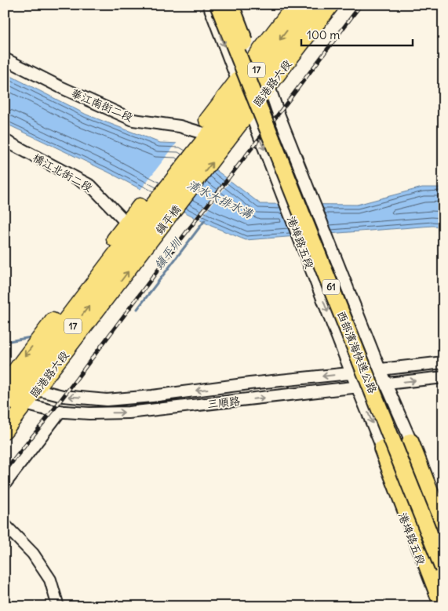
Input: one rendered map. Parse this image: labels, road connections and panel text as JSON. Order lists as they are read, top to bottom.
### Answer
{
  "streets": {
    "highway": ["61", "西部濱海快速公路"],
    "main road": ["17", "臨港路六段", "鎮平橋"],
    "street": [
      "華江南街二段",
      "橋江北街二段",
      "港埠路五段",
      "三順路"
    ]
  },
  "crossings": [
    ["17", "臨港路六段"],
    ["17", "華江南街二段"],
    ["17", "橋江北街二段"],
    ["17", "鎮平橋"],
    ["臨港路六段", "華江南街二段"],
    ["臨港路六段", "橋江北街二段"],
    ["臨港路六段", "鎮平橋"],
    ["臨港路六段", "港埠路五段"],
    ["臨港路六段", "三順路"],
    ["華江南街二段", "鎮平橋"],
    ["橋江北街二段", "鎮平橋"],
    ["港埠路五段", "三順路"]
  ],
  "water": ["清水大排水溝", "鎮平圳"],
  "scale_bar": "100 m"
}
